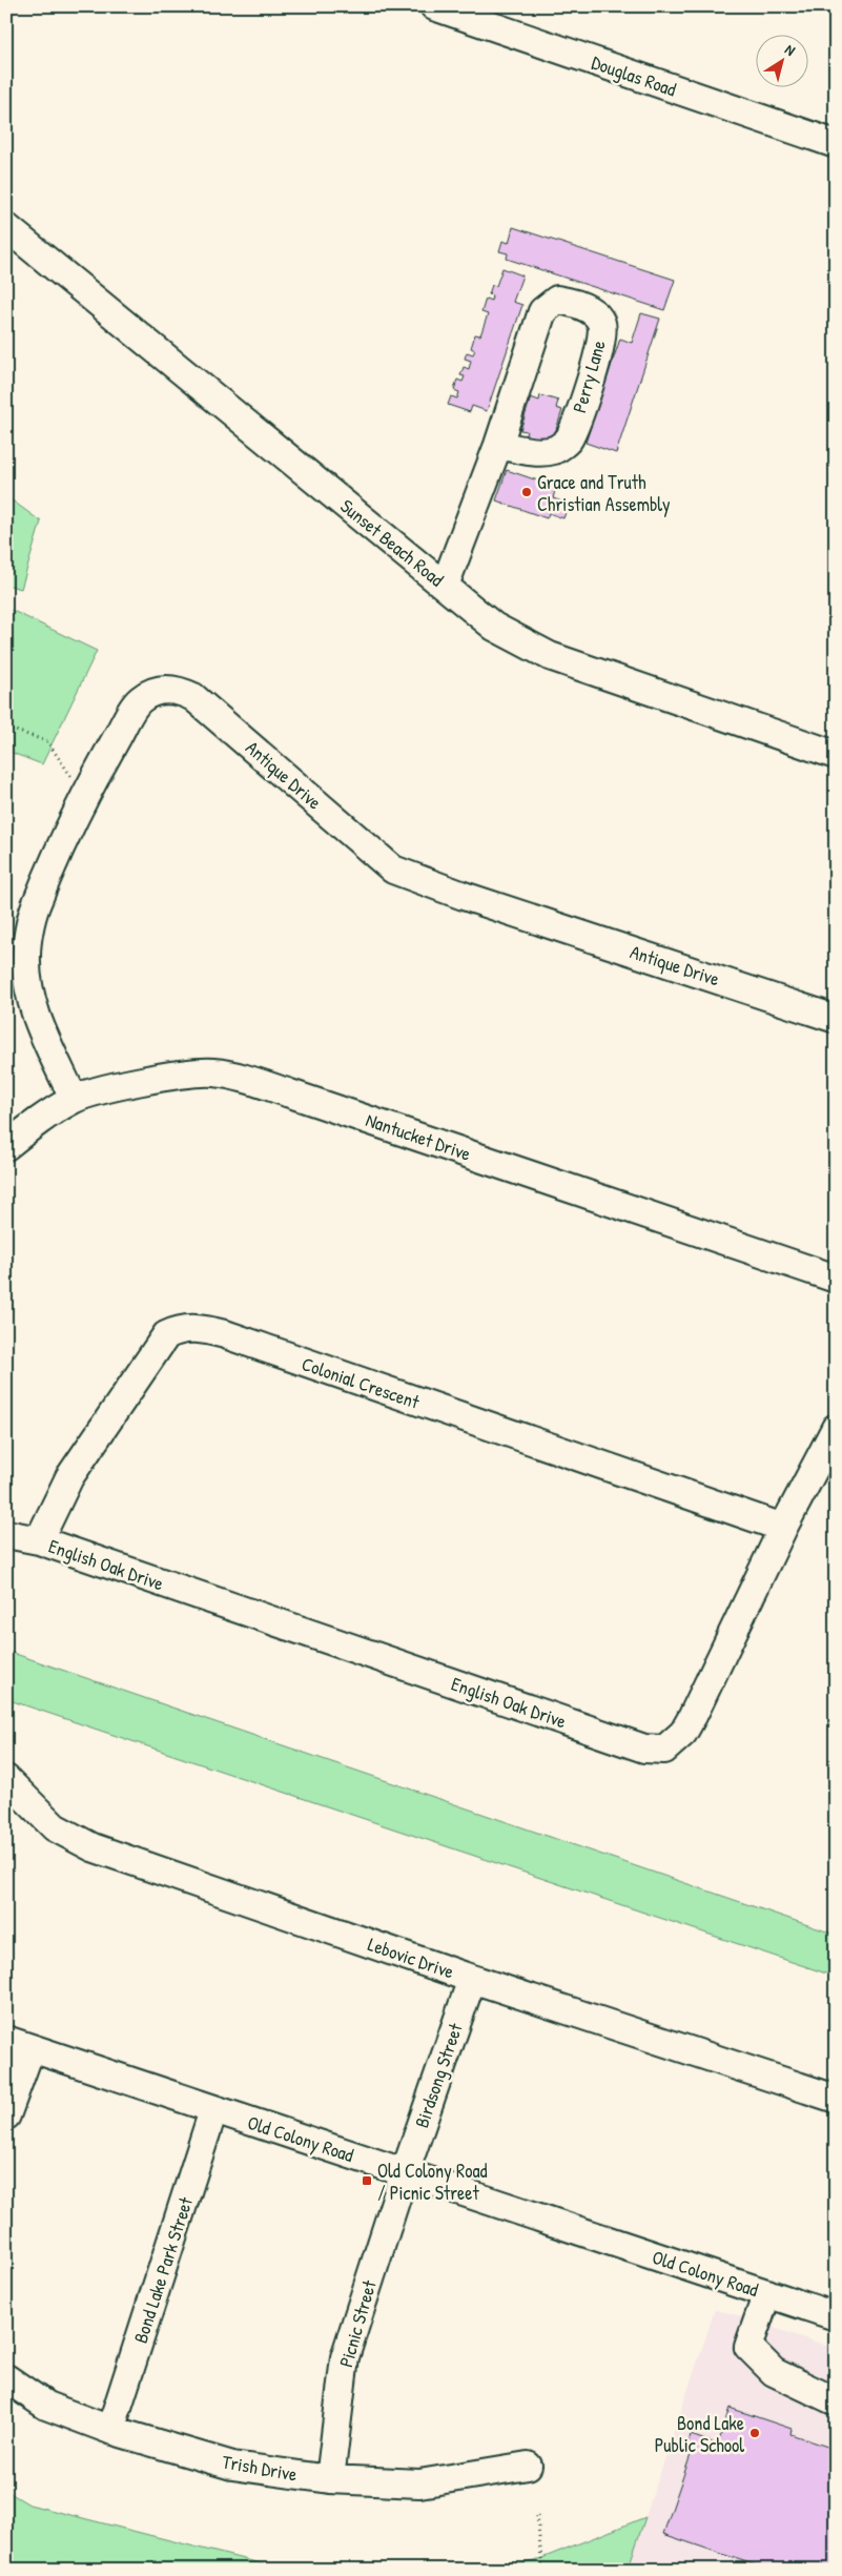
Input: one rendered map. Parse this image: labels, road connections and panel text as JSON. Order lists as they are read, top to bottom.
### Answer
{
  "streets": {
    "street": [
      "Douglas Road",
      "Perry Lane",
      "Sunset Beach Road",
      "Antique Drive",
      "Nantucket Drive",
      "Colonial Crescent",
      "English Oak Drive",
      "Lebovic Drive",
      "Birdsong Street",
      "Old Colony Road",
      "Bond Lake Park Street",
      "Picnic Street",
      "Trish Drive"
    ]
  },
  "crossings": [
    ["Perry Lane", "Sunset Beach Road"],
    ["Antique Drive", "Nantucket Drive"],
    ["Colonial Crescent", "English Oak Drive"],
    ["Lebovic Drive", "Birdsong Street"],
    ["Birdsong Street", "Old Colony Road"],
    ["Birdsong Street", "Picnic Street"],
    ["Old Colony Road", "Bond Lake Park Street"],
    ["Old Colony Road", "Picnic Street"],
    ["Bond Lake Park Street", "Trish Drive"],
    ["Picnic Street", "Trish Drive"]
  ],
  "places": {
    "other": ["Grace and Truth Christian Assembly", "Bond Lake Public School"],
    "transit": ["Old Colony Road / Picnic Street"]
  },
  "north": "top right"
}
